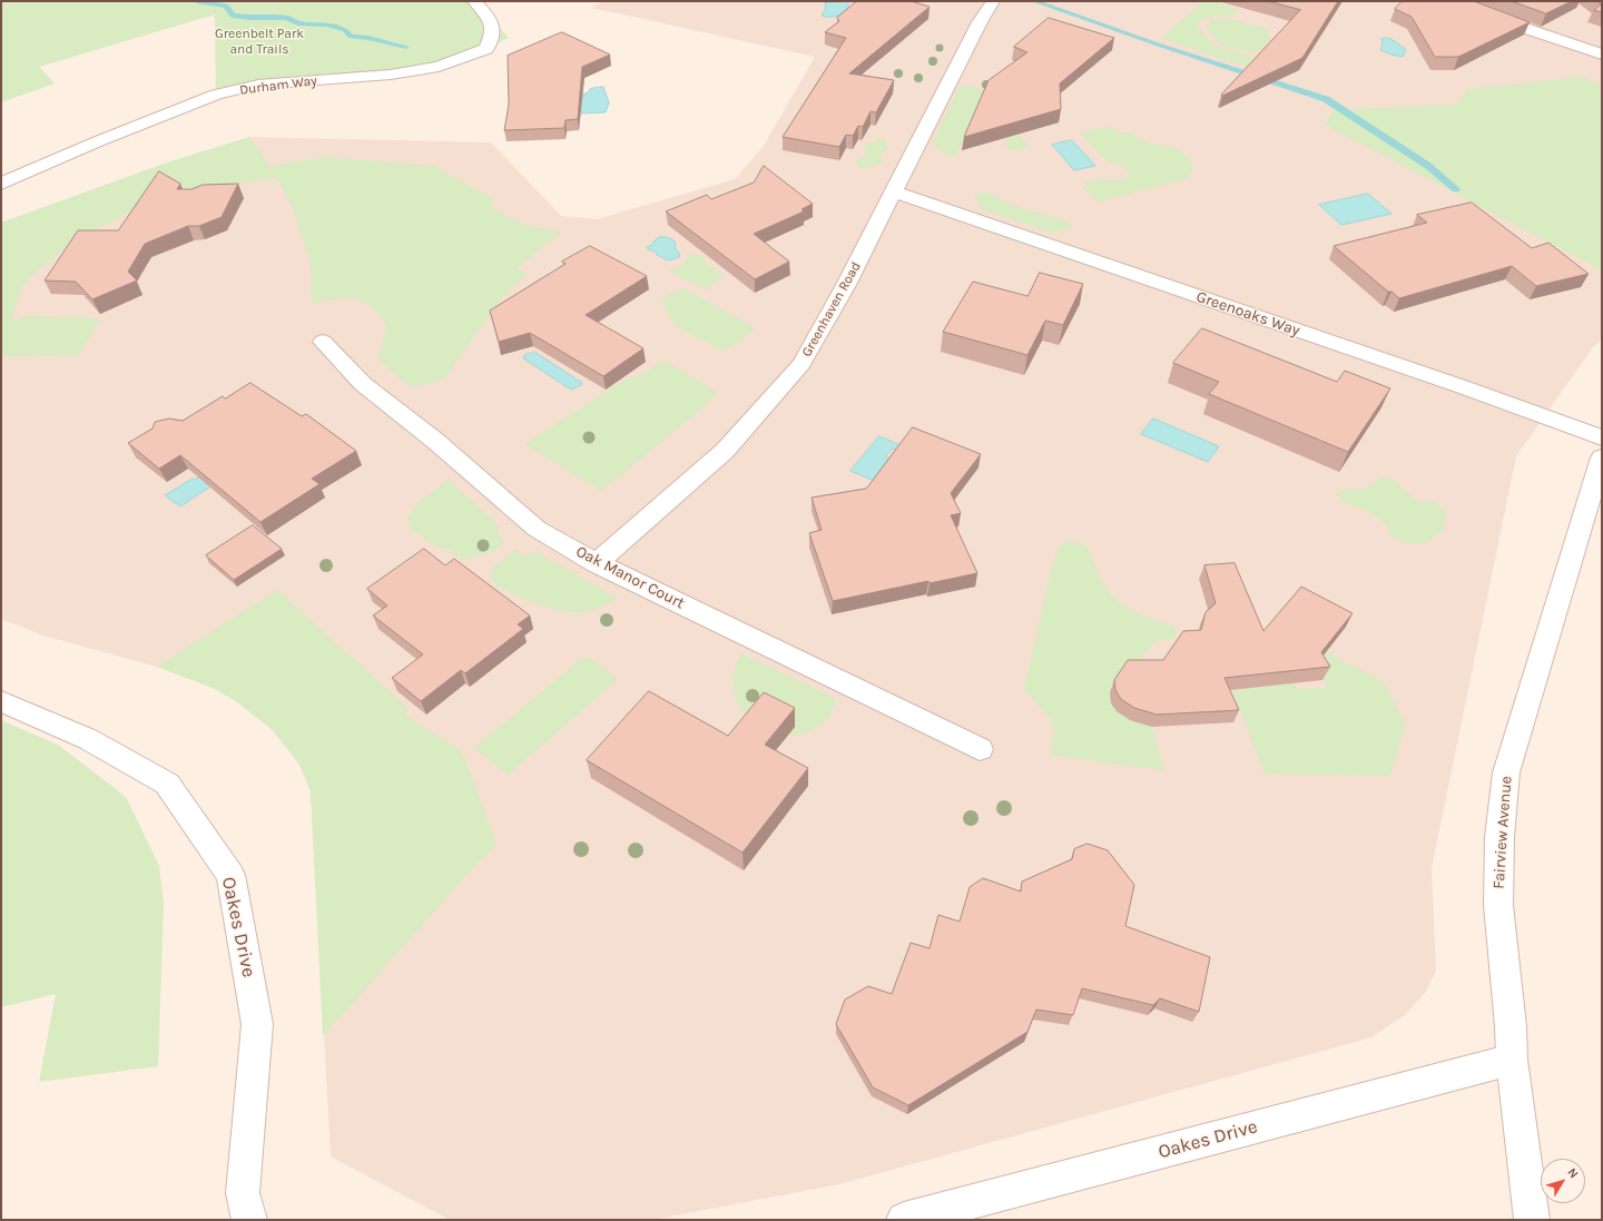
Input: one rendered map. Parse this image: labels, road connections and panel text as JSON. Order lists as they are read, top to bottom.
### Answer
{
  "streets": {
    "street": [
      "Durham Way",
      "Greenhaven Road",
      "Greenoaks Way",
      "Oak Manor Court",
      "Fairview Avenue",
      "Oakes Drive"
    ]
  },
  "crossings": [
    ["Greenhaven Road", "Greenoaks Way"],
    ["Greenhaven Road", "Oak Manor Court"],
    ["Fairview Avenue", "Oakes Drive"]
  ],
  "parks": ["Greenbelt Park and Trails"],
  "north": "top right"
}
